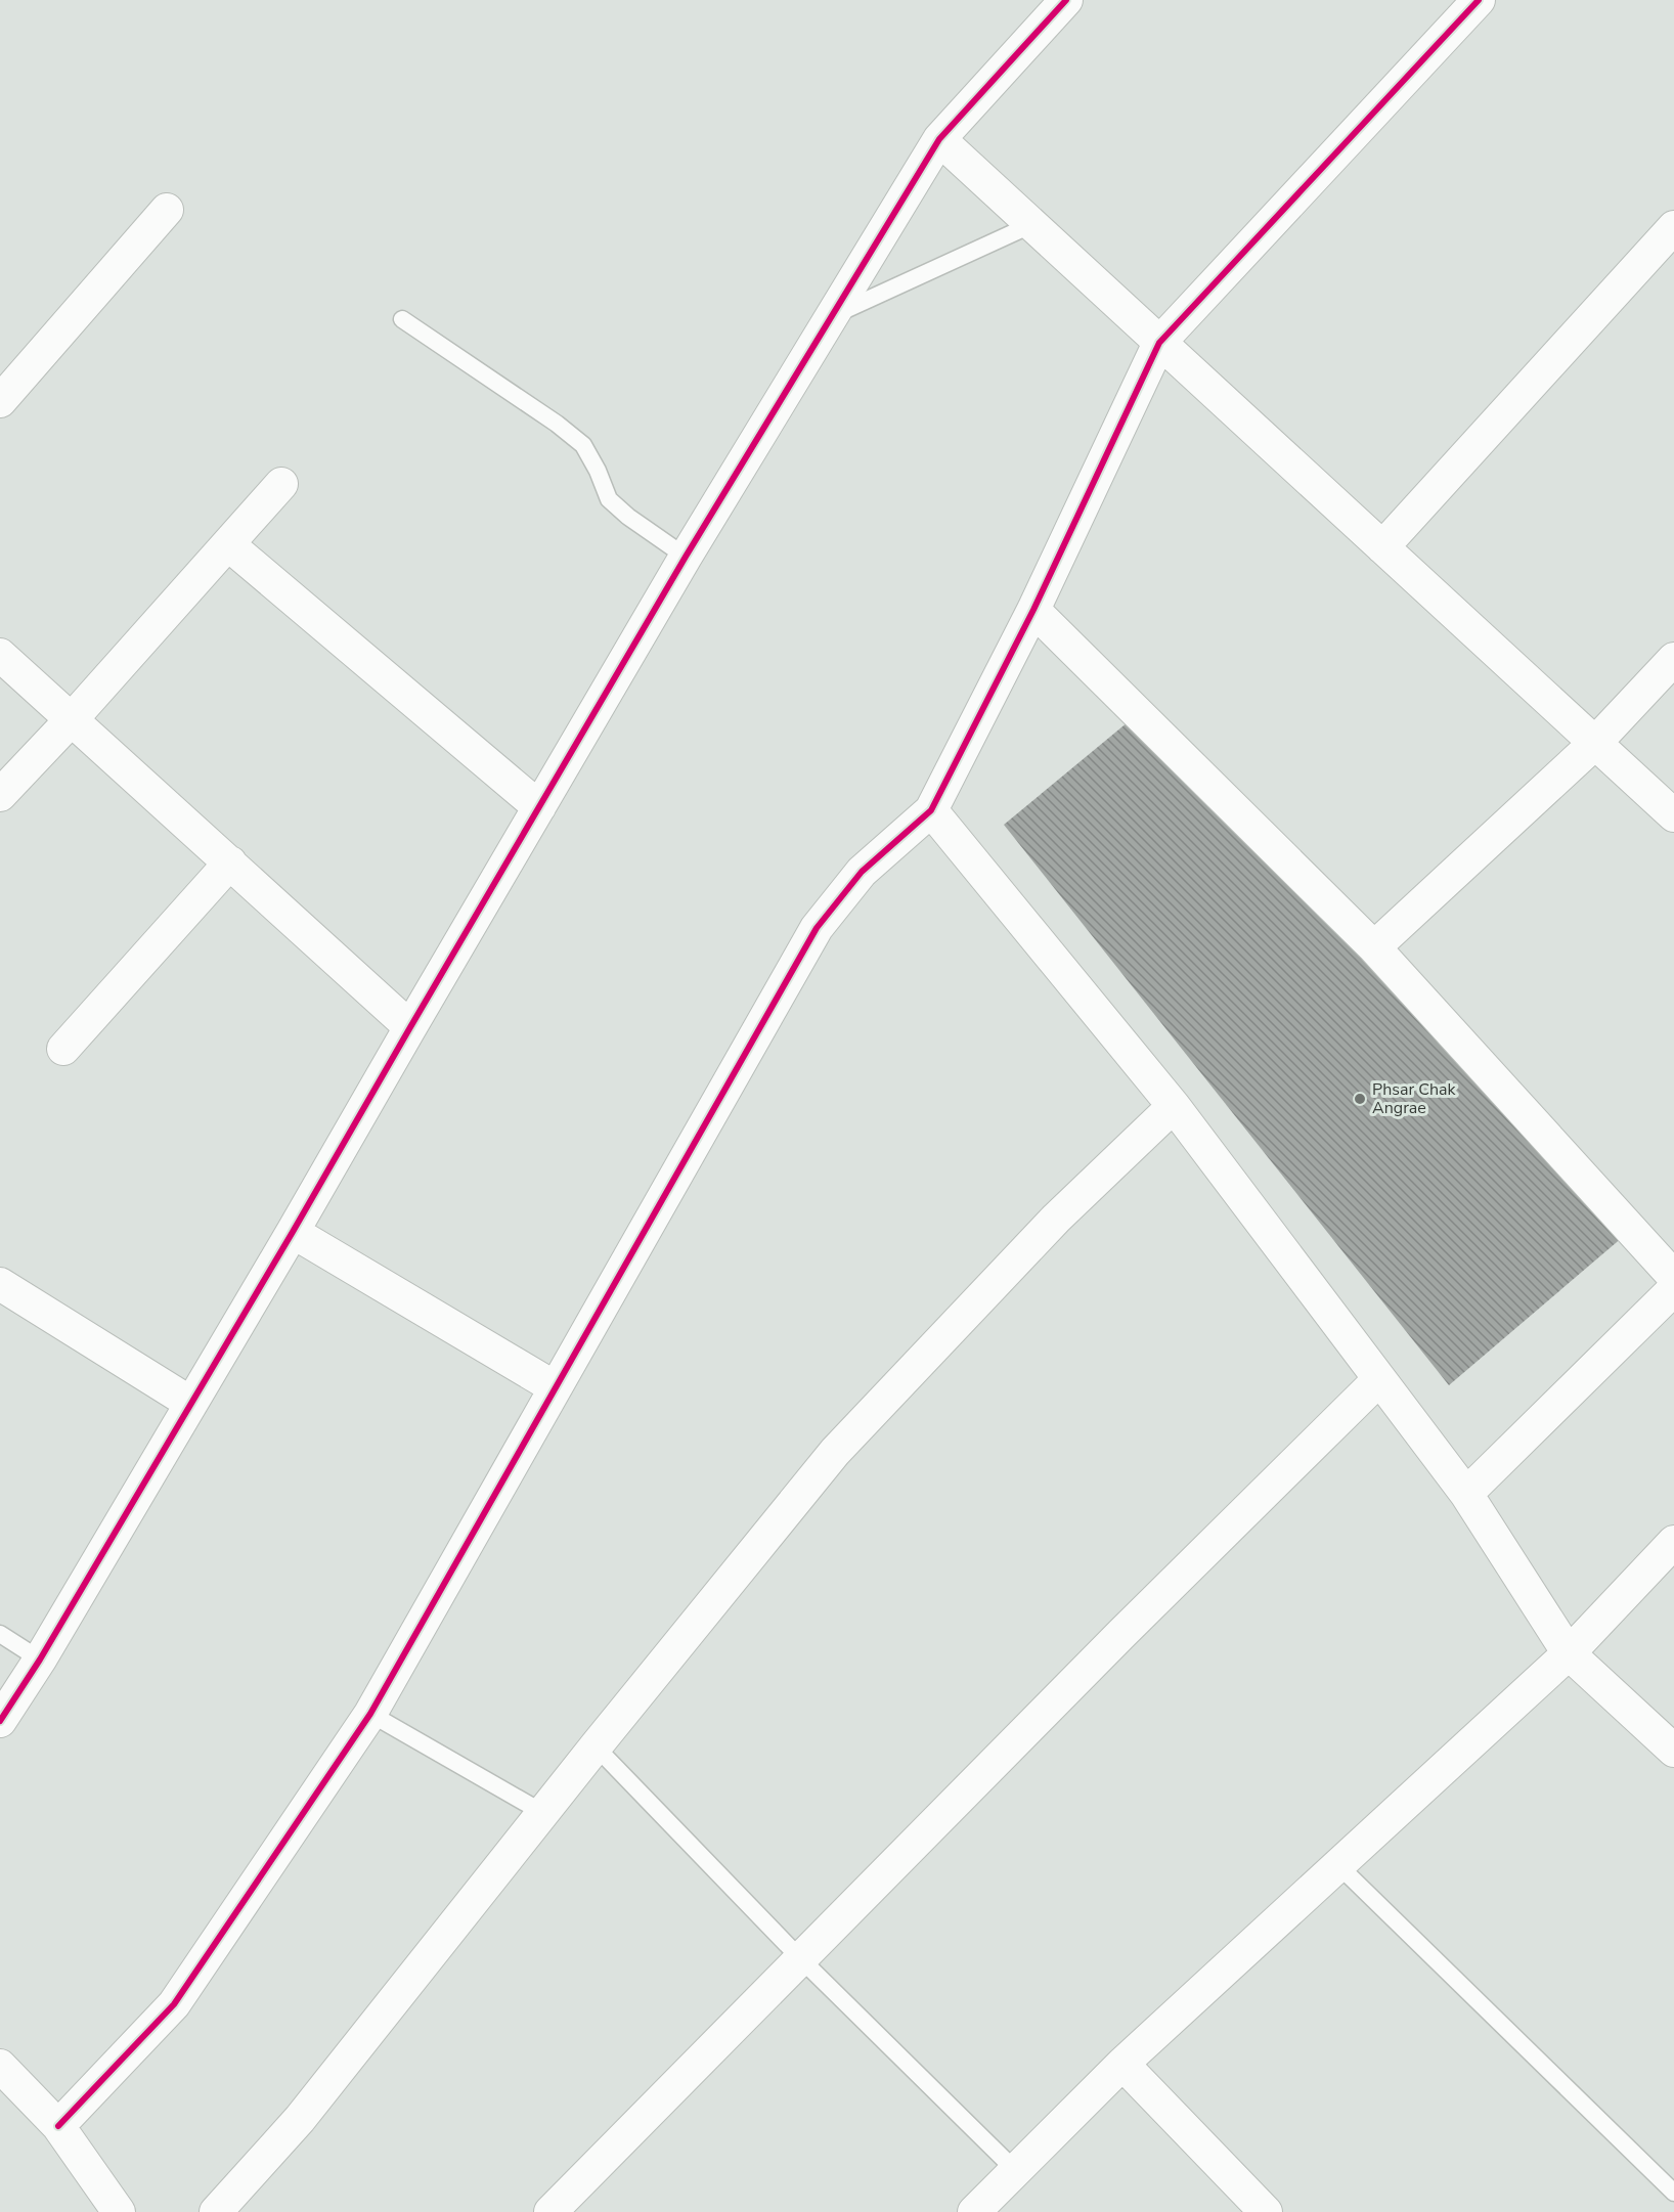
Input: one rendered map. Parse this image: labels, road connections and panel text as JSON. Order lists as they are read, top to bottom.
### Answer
{
  "places": ["Phsar Chak Angrae"]
}
